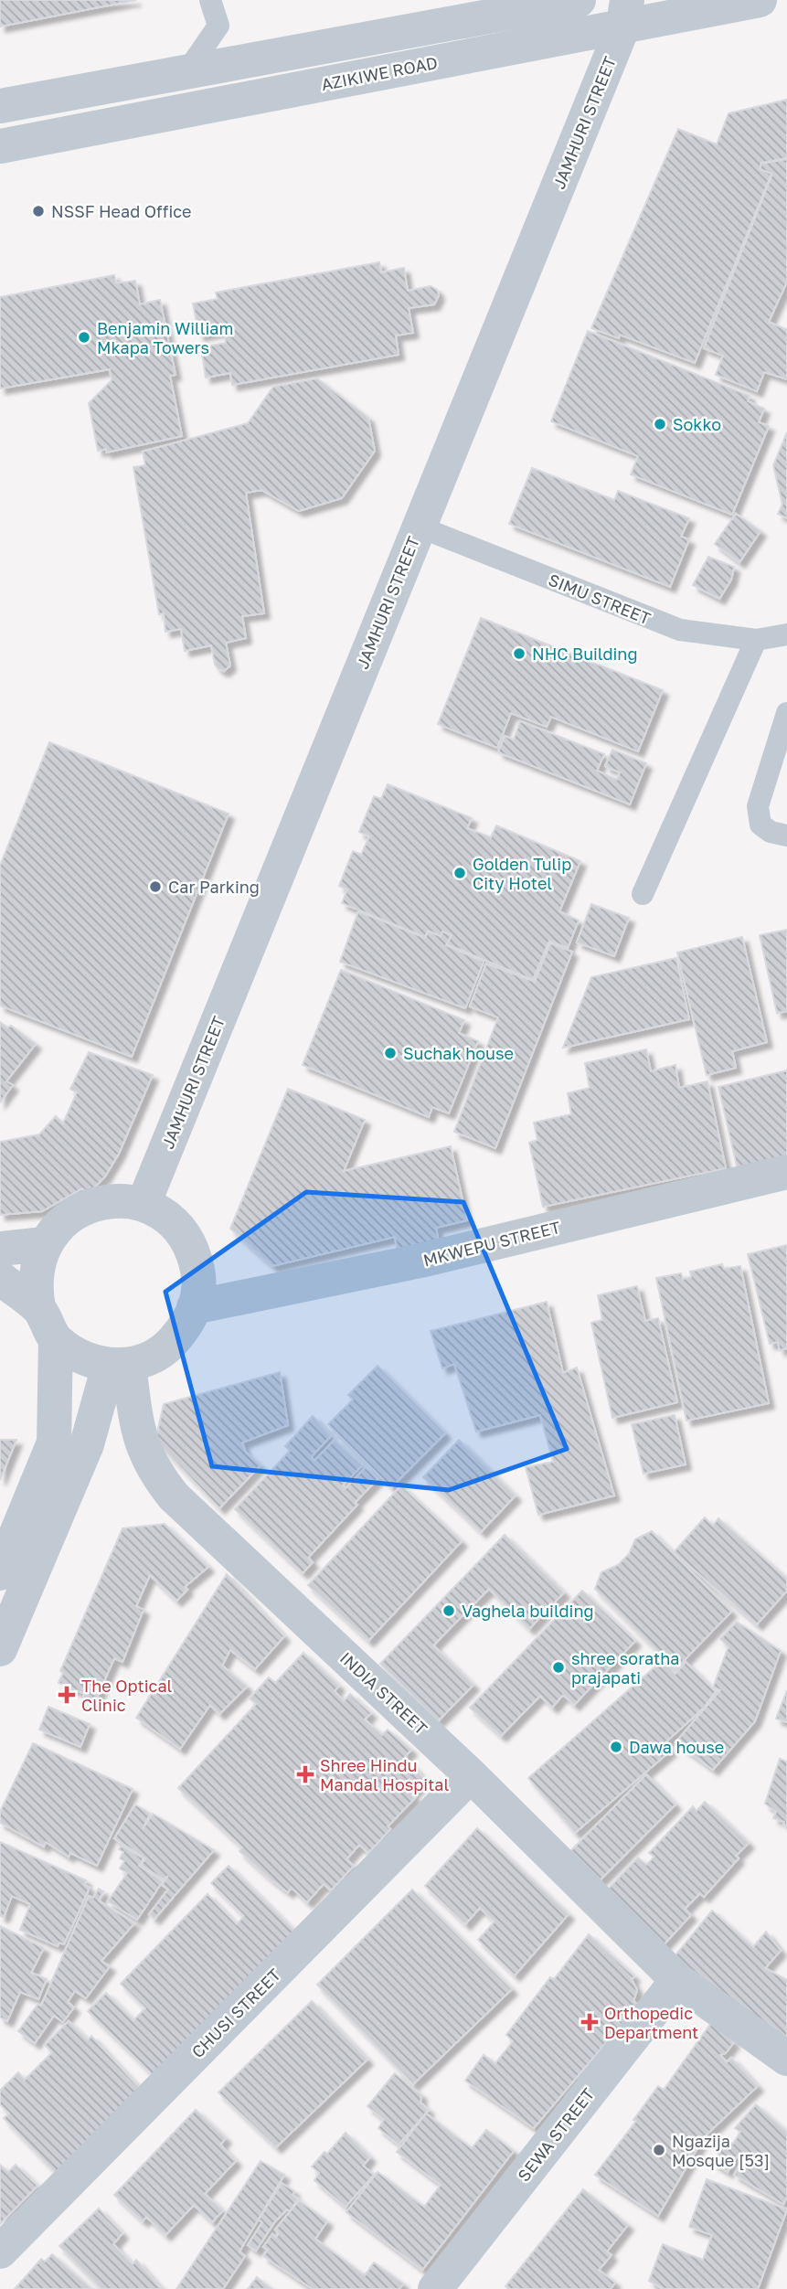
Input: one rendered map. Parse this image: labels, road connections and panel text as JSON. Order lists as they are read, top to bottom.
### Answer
{
  "streets": {
    "street": [
      "AZIKIWE ROAD",
      "JAMHURI STREET",
      "MKWEPU STREET",
      "INDIA STREET",
      "CHUSI STREET",
      "SEWA STREET"
    ],
    "lane": ["SIMU STREET"]
  },
  "crossings": [
    ["AZIKIWE ROAD", "JAMHURI STREET"],
    ["JAMHURI STREET", "SIMU STREET"],
    ["JAMHURI STREET", "MKWEPU STREET"],
    ["JAMHURI STREET", "INDIA STREET"],
    ["MKWEPU STREET", "INDIA STREET"],
    ["INDIA STREET", "CHUSI STREET"],
    ["INDIA STREET", "SEWA STREET"]
  ],
  "places": {
    "other": [
      "NSSF Head Office",
      "Benjamin William Mkapa Towers",
      "Sokko",
      "NHC Building",
      "Golden Tulip City Hotel",
      "Car Parking",
      "Suchak house",
      "Vaghela building",
      "shree soratha prajapati",
      "Dawa house",
      "Ngazija Mosque [53]"
    ],
    "health": ["The Optical Clinic", "Shree Hindu Mandal Hospital", "Orthopedic Department"]
  }
}
